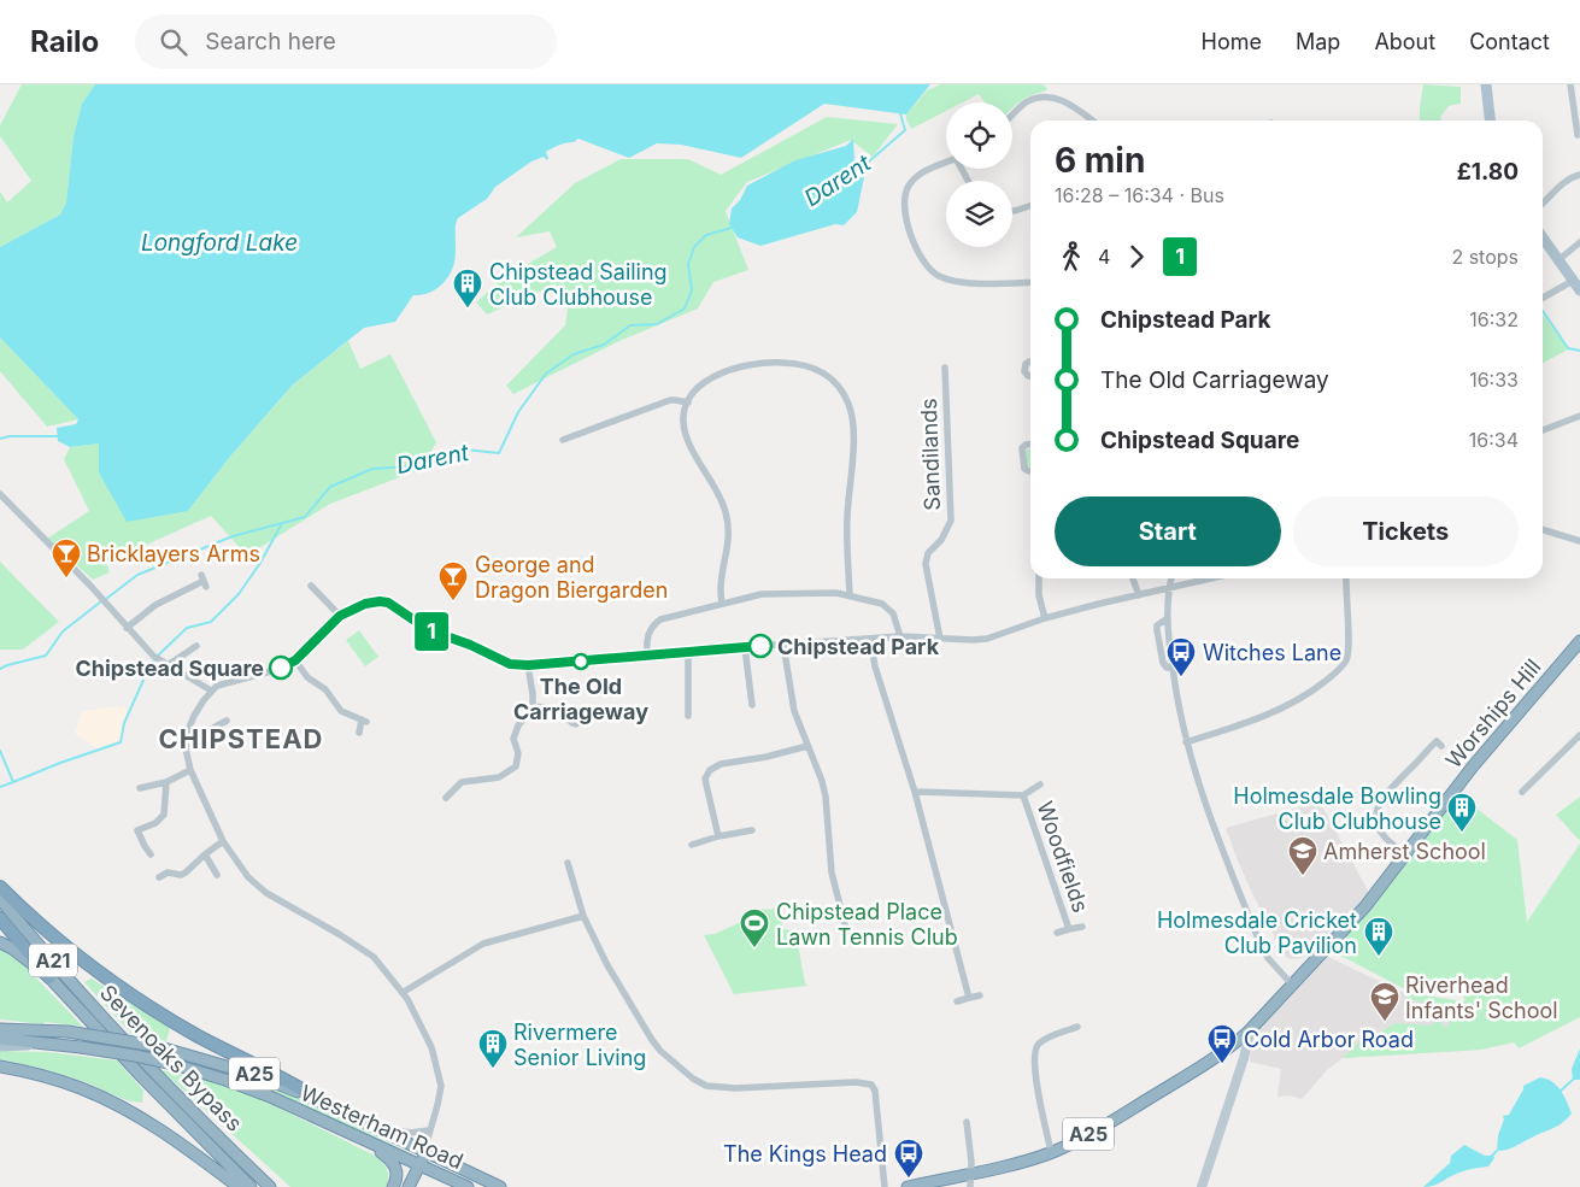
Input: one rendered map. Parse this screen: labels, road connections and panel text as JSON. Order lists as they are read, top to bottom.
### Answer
{
  "streets": {
    "highway": [
      "Worships Hill",
      "A21",
      "Sevenoaks Bypass",
      "A25",
      "Westerham Road"
    ],
    "street": ["Sandilands", "Woodfields"]
  },
  "crossings": [
    ["Worships Hill", "A25"]
  ],
  "districts": ["CHIPSTEAD"],
  "water": ["Darent", "Longford Lake"],
  "places": {
    "building": [
      "Chipstead Sailing Club Clubhouse",
      "Holmesdale Bowling Club Clubhouse",
      "Holmesdale Cricket Club Pavilion",
      "Rivermere Senior Living"
    ],
    "bar": ["Bricklayers Arms", "George and Dragon Biergarden"],
    "other": ["Chipstead Park", "The Old Carriageway", "Chipstead Square"],
    "bus stop": ["Witches Lane", "Cold Arbor Road", "The Kings Head"],
    "school or university": ["Amherst School", "Riverhead Infants' School"],
    "sports": ["Chipstead Place Lawn Tennis Club"]
  },
  "lines": ["bus line 1"],
  "page": {
    "header": "Railo",
    "search": "Search here",
    "nav": [
      "Home",
      "Map",
      "About",
      "Contact"
    ],
    "on_map": "1",
    "heading": ["6 min", "16:28 – 16:34 · Bus", "£1.80"],
    "legs": ["4", "1", "2 stops"],
    "list": [
      {
        "name": "Chipstead Park",
        "value": "16:32"
      },
      {
        "name": "The Old Carriageway",
        "value": "16:33"
      },
      {
        "name": "Chipstead Square",
        "value": "16:34"
      }
    ],
    "buttons": ["Start", "Tickets"]
  }
}
